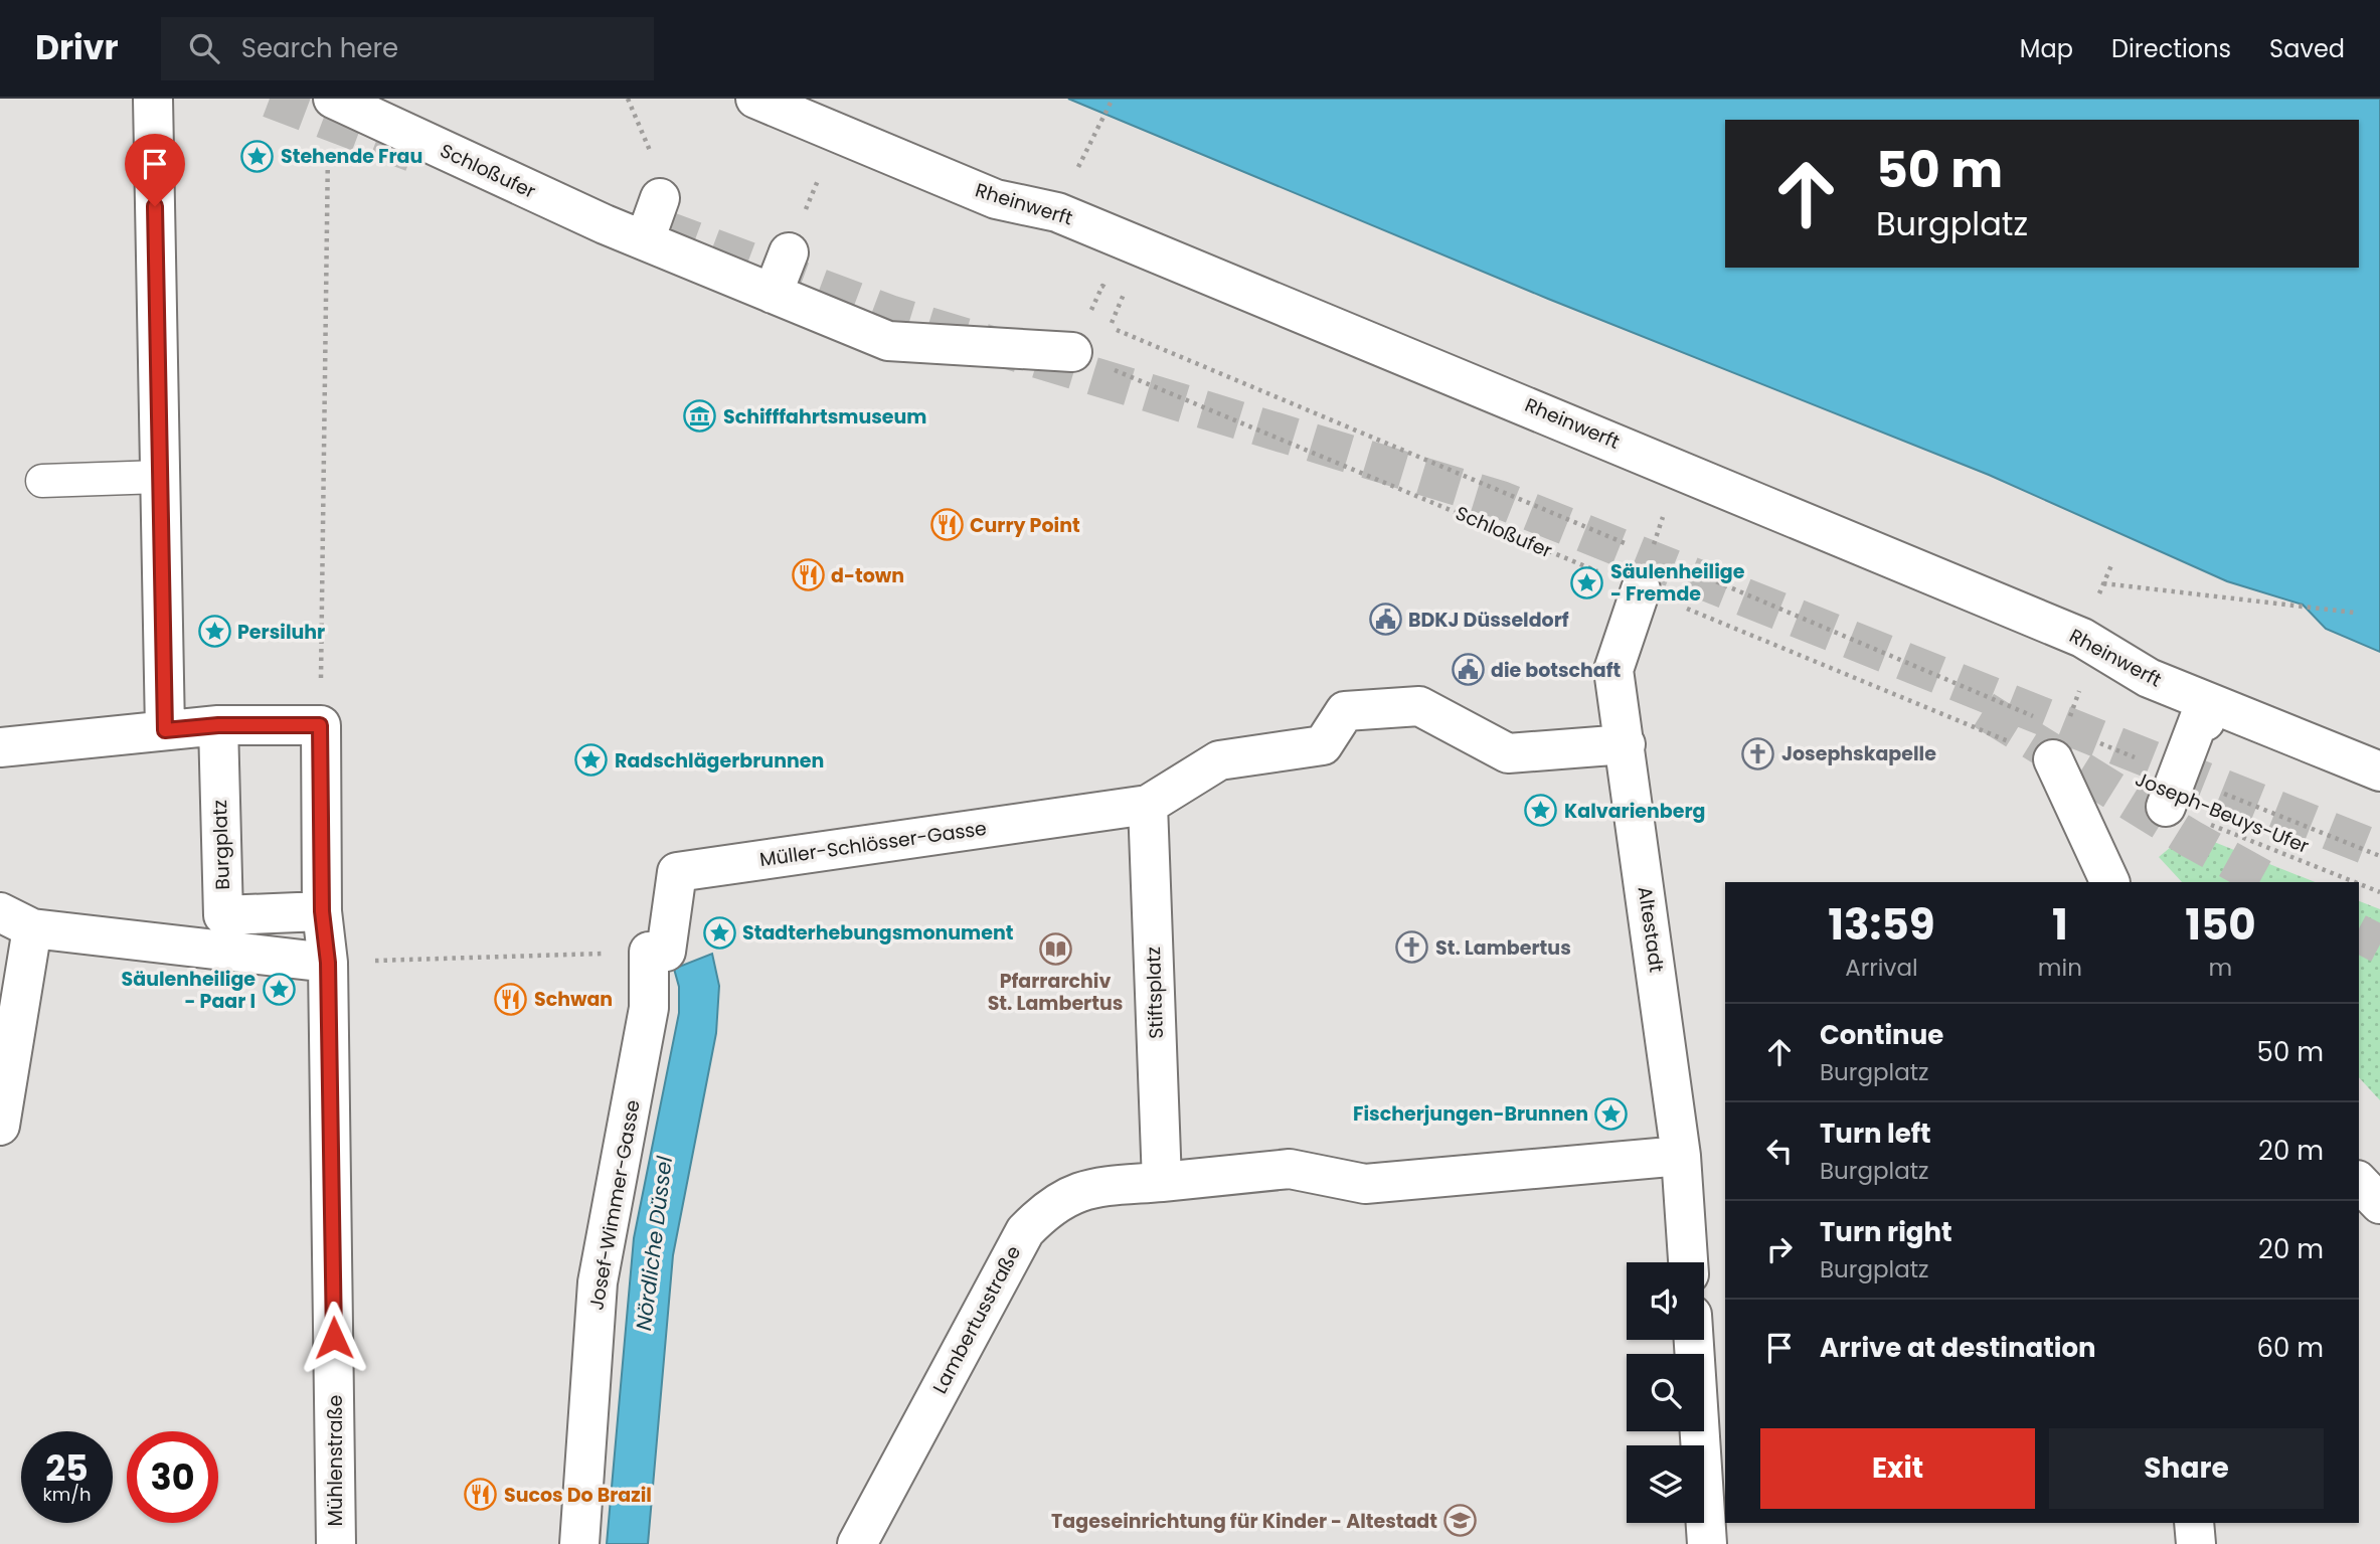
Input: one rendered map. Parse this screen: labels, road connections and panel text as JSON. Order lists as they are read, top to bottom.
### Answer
{
  "streets": {
    "street": [
      "Schloßufer",
      "Rheinwerft",
      "Müller-Schlösser-Gasse",
      "Burgplatz",
      "Altestadt",
      "Stiftsplatz",
      "Josef-Wimmer-Gasse",
      "Lambertusstraße",
      "Mühlenstraße"
    ],
    "path": ["Joseph-Beuys-Ufer"]
  },
  "crossings": [
    ["Schloßufer", "Altestadt"],
    ["Müller-Schlösser-Gasse", "Stiftsplatz"],
    ["Müller-Schlösser-Gasse", "Josef-Wimmer-Gasse"],
    ["Burgplatz", "Mühlenstraße"],
    ["Stiftsplatz", "Lambertusstraße"]
  ],
  "water": ["Nördliche Düssel"],
  "places": {
    "place": [
      "Stehende Frau",
      "Säulenheilige - Fremde",
      "Persiluhr",
      "Radschlägerbrunnen",
      "Kalvarienberg",
      "Stadterhebungsmonument",
      "Säulenheilige - Paar I",
      "Fischerjungen-Brunnen"
    ],
    "museum": ["Schifffahrtsmuseum"],
    "restaurant": [
      "Curry Point",
      "d-town",
      "Schwan",
      "Sucos Do Brazil"
    ],
    "public building": ["BDKJ Düsseldorf", "die botschaft"],
    "church": ["Josephskapelle", "St. Lambertus"],
    "library": ["Pfarrarchiv St. Lambertus"],
    "school or university": ["Tageseinrichtung für Kinder - Altestadt"]
  },
  "page": {
    "header": "Drivr",
    "search": "Search here",
    "nav": ["Map", "Directions", "Saved"],
    "turn": ["50 m", "Burgplatz"],
    "eta": [
      "13:59",
      "Arrival",
      "1",
      "min",
      "150",
      "m"
    ],
    "list": [
      {
        "name": "Continue",
        "note": "Burgplatz",
        "value": "50 m"
      },
      {
        "name": "Turn left",
        "note": "Burgplatz",
        "value": "20 m"
      },
      {
        "name": "Turn right",
        "note": "Burgplatz",
        "value": "20 m"
      },
      {
        "name": "Arrive at destination",
        "value": "60 m"
      }
    ],
    "buttons": ["Exit", "Share"],
    "speed": "25 km/h",
    "limit": "30"
  }
}
